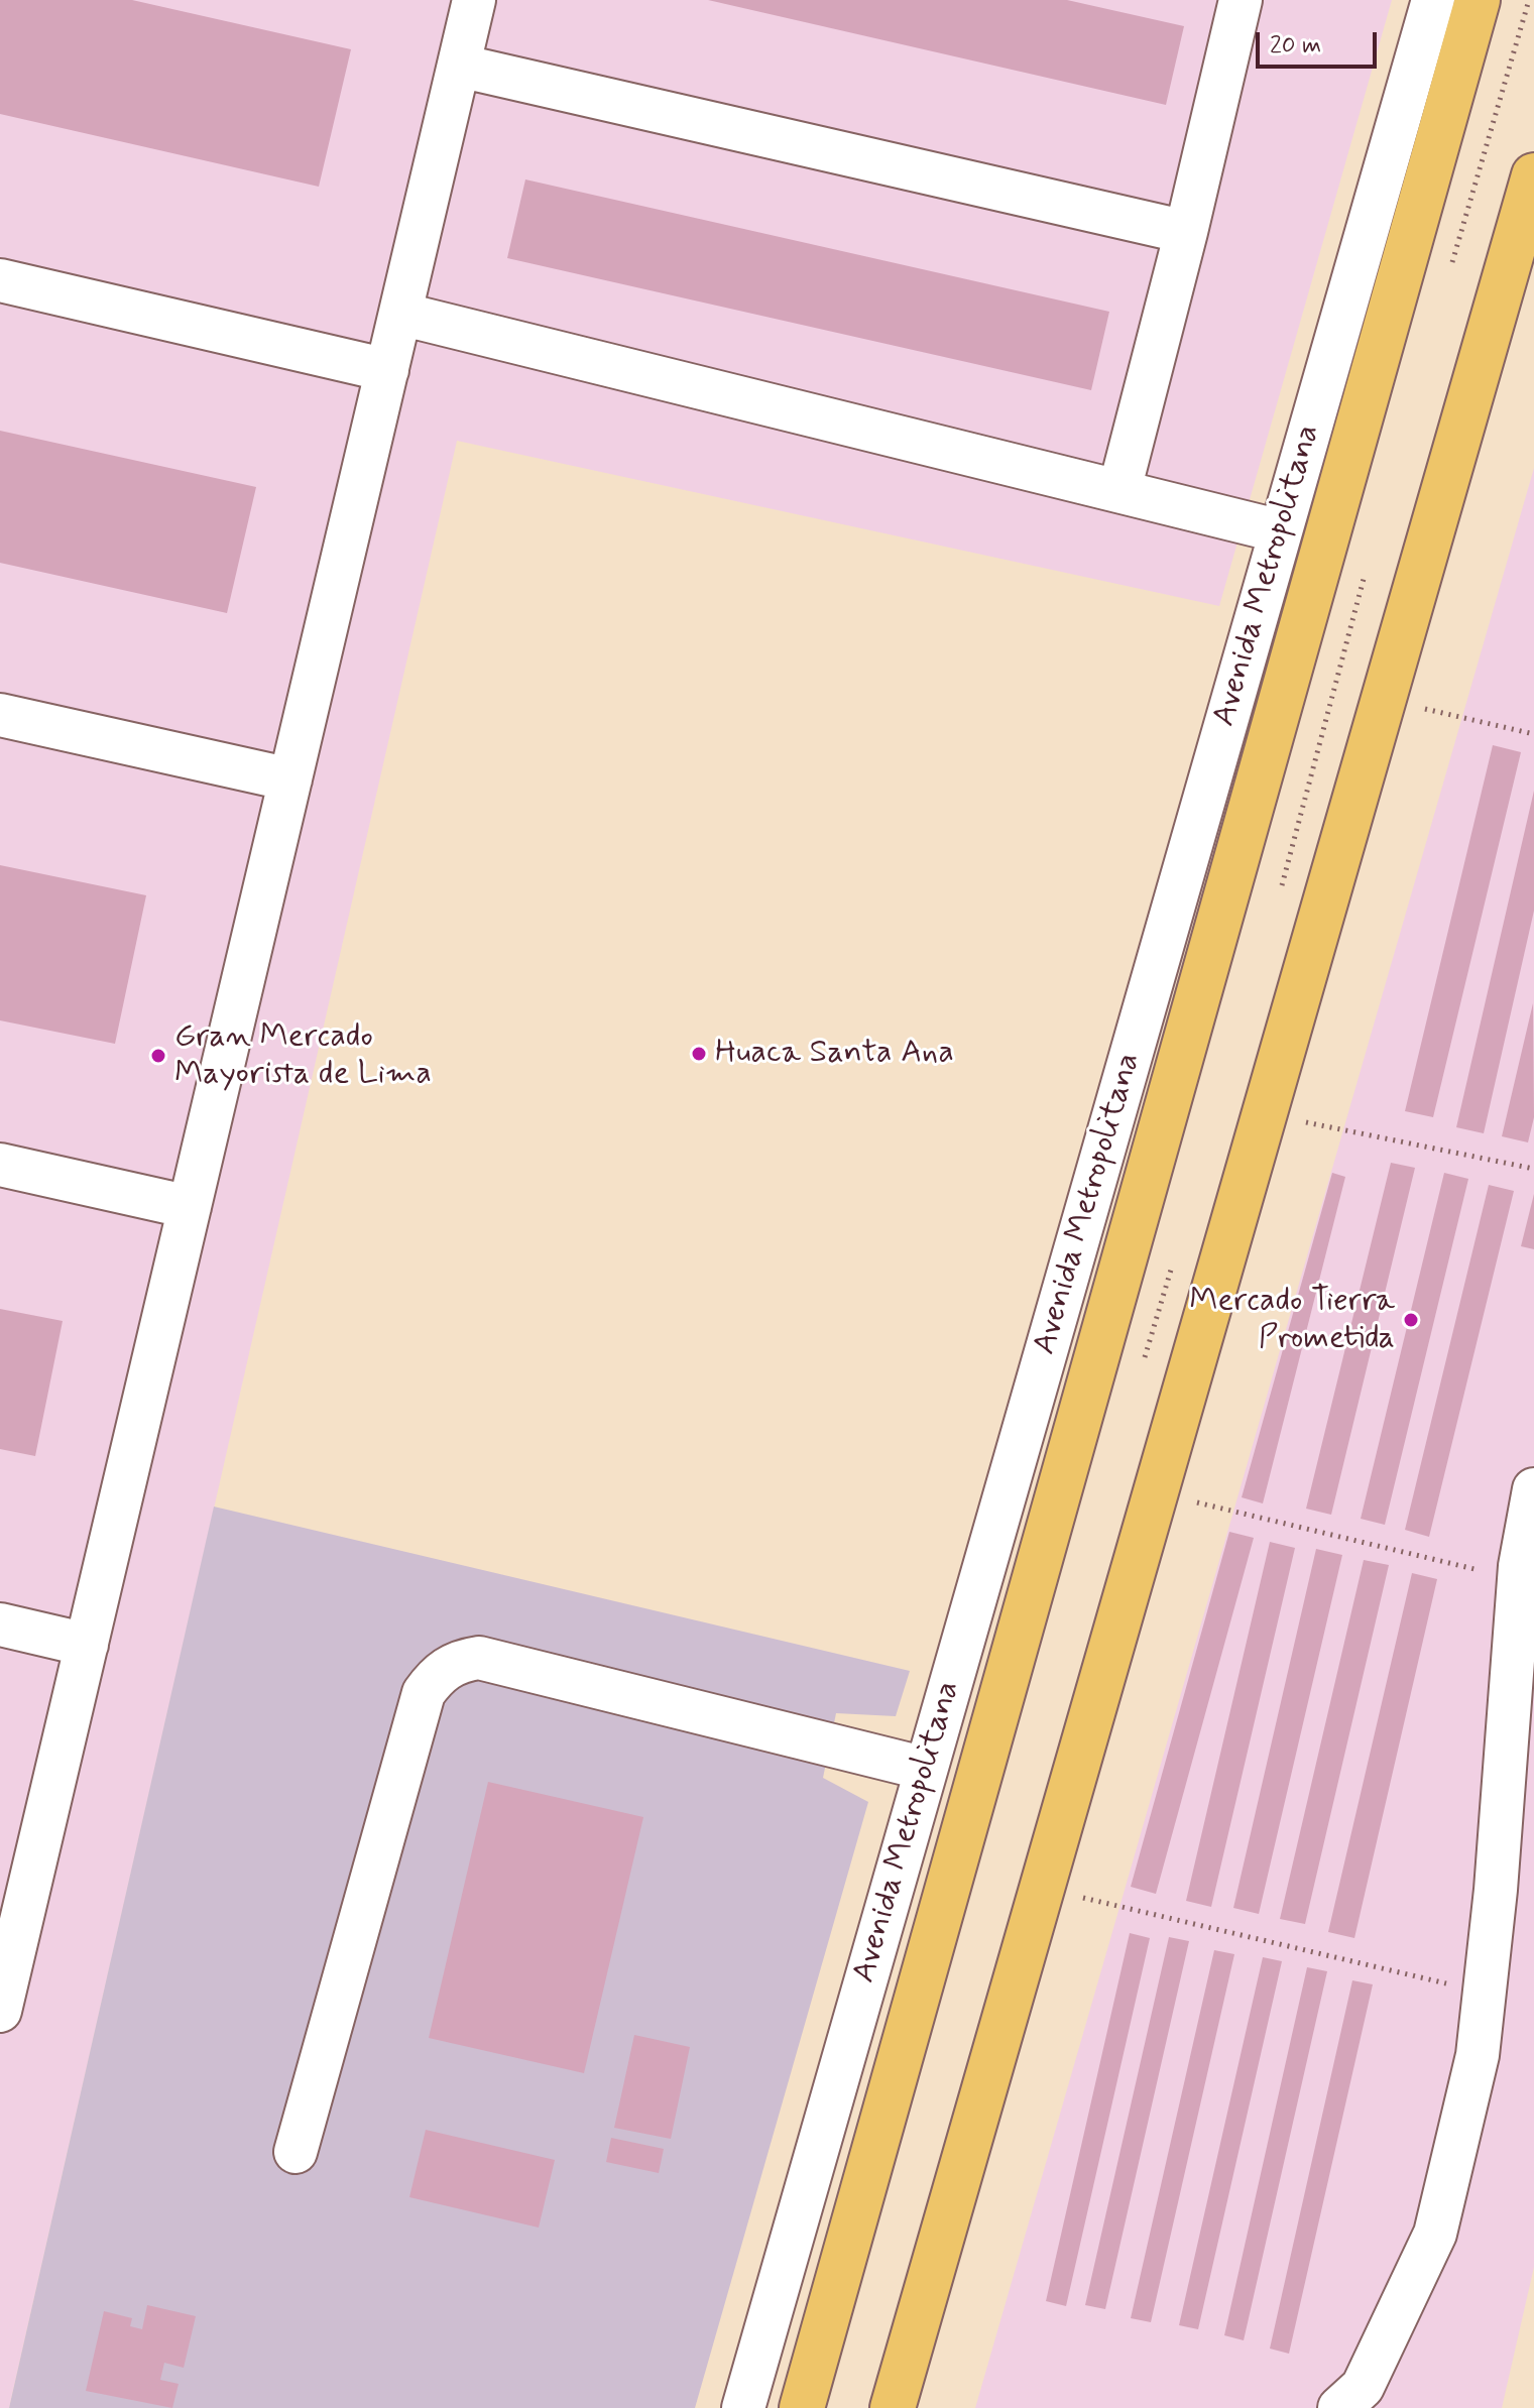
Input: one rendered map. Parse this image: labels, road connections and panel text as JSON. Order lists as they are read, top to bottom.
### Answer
{
  "streets": {
    "main road": ["Avenida Metropolitana"]
  },
  "places": ["Huaca Santa Ana", "Gran Mercado Mayorista de Lima", "Mercado Tierra Prometida"],
  "scale_bar": "20 m"
}
